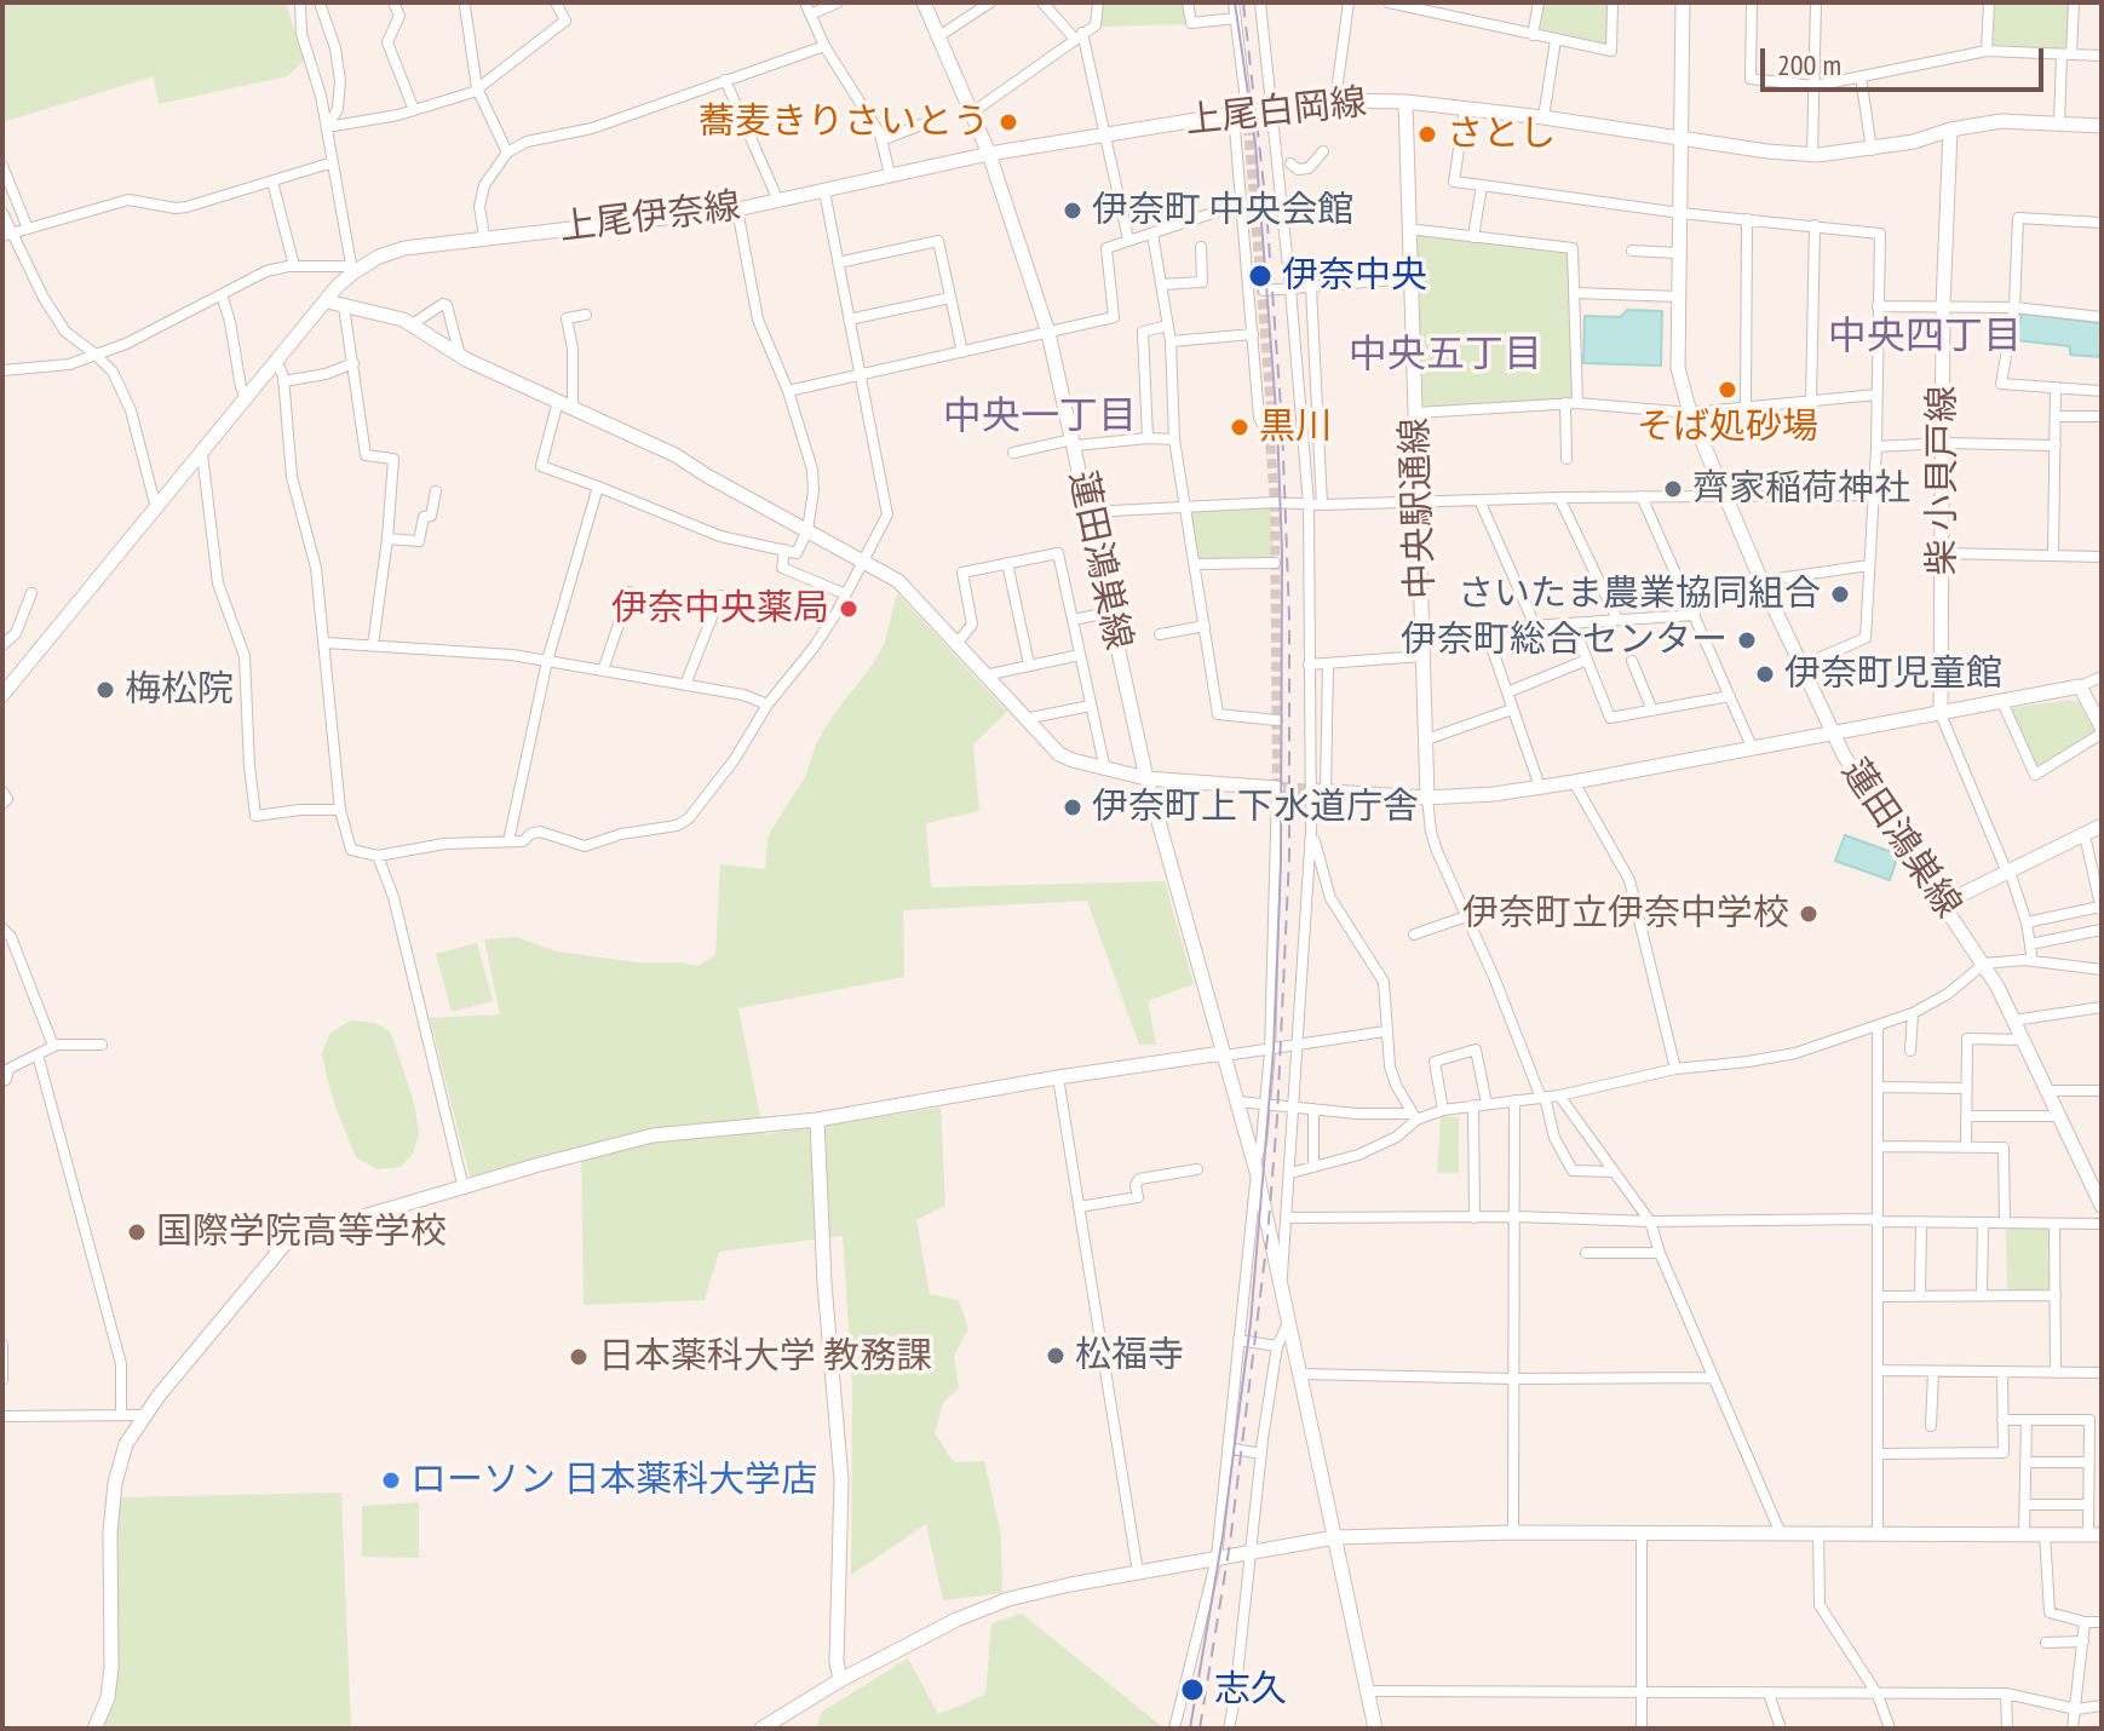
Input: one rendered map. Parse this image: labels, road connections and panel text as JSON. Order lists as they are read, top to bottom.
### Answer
{
  "streets": {
    "street": [
      "上尾白岡線",
      "上尾伊奈線",
      "柴 小貝戸線",
      "中央駅通線",
      "蓮田鴻巣線"
    ]
  },
  "crossings": [
    ["上尾白岡線", "上尾伊奈線"],
    ["上尾白岡線", "柴 小貝戸線"],
    ["上尾白岡線", "中央駅通線"],
    ["上尾白岡線", "蓮田鴻巣線"],
    ["上尾伊奈線", "蓮田鴻巣線"],
    ["中央駅通線", "蓮田鴻巣線"]
  ],
  "districts": ["中央四丁目", "中央五丁目", "中央一丁目"],
  "places": [
    "蕎麦きりさいとう",
    "さとし",
    "伊奈町 中央会館",
    "伊奈中央",
    "そば処砂場",
    "黒川",
    "齊家稲荷神社",
    "さいたま農業協同組合",
    "伊奈中央薬局",
    "伊奈町総合センター",
    "伊奈町児童館",
    "梅松院",
    "伊奈町上下水道庁舎",
    "伊奈町立伊奈中学校",
    "国際学院高等学校",
    "松福寺",
    "日本薬科大学 教務課",
    "ローソン 日本薬科大学店",
    "志久"
  ],
  "scale_bar": "200 m"
}
